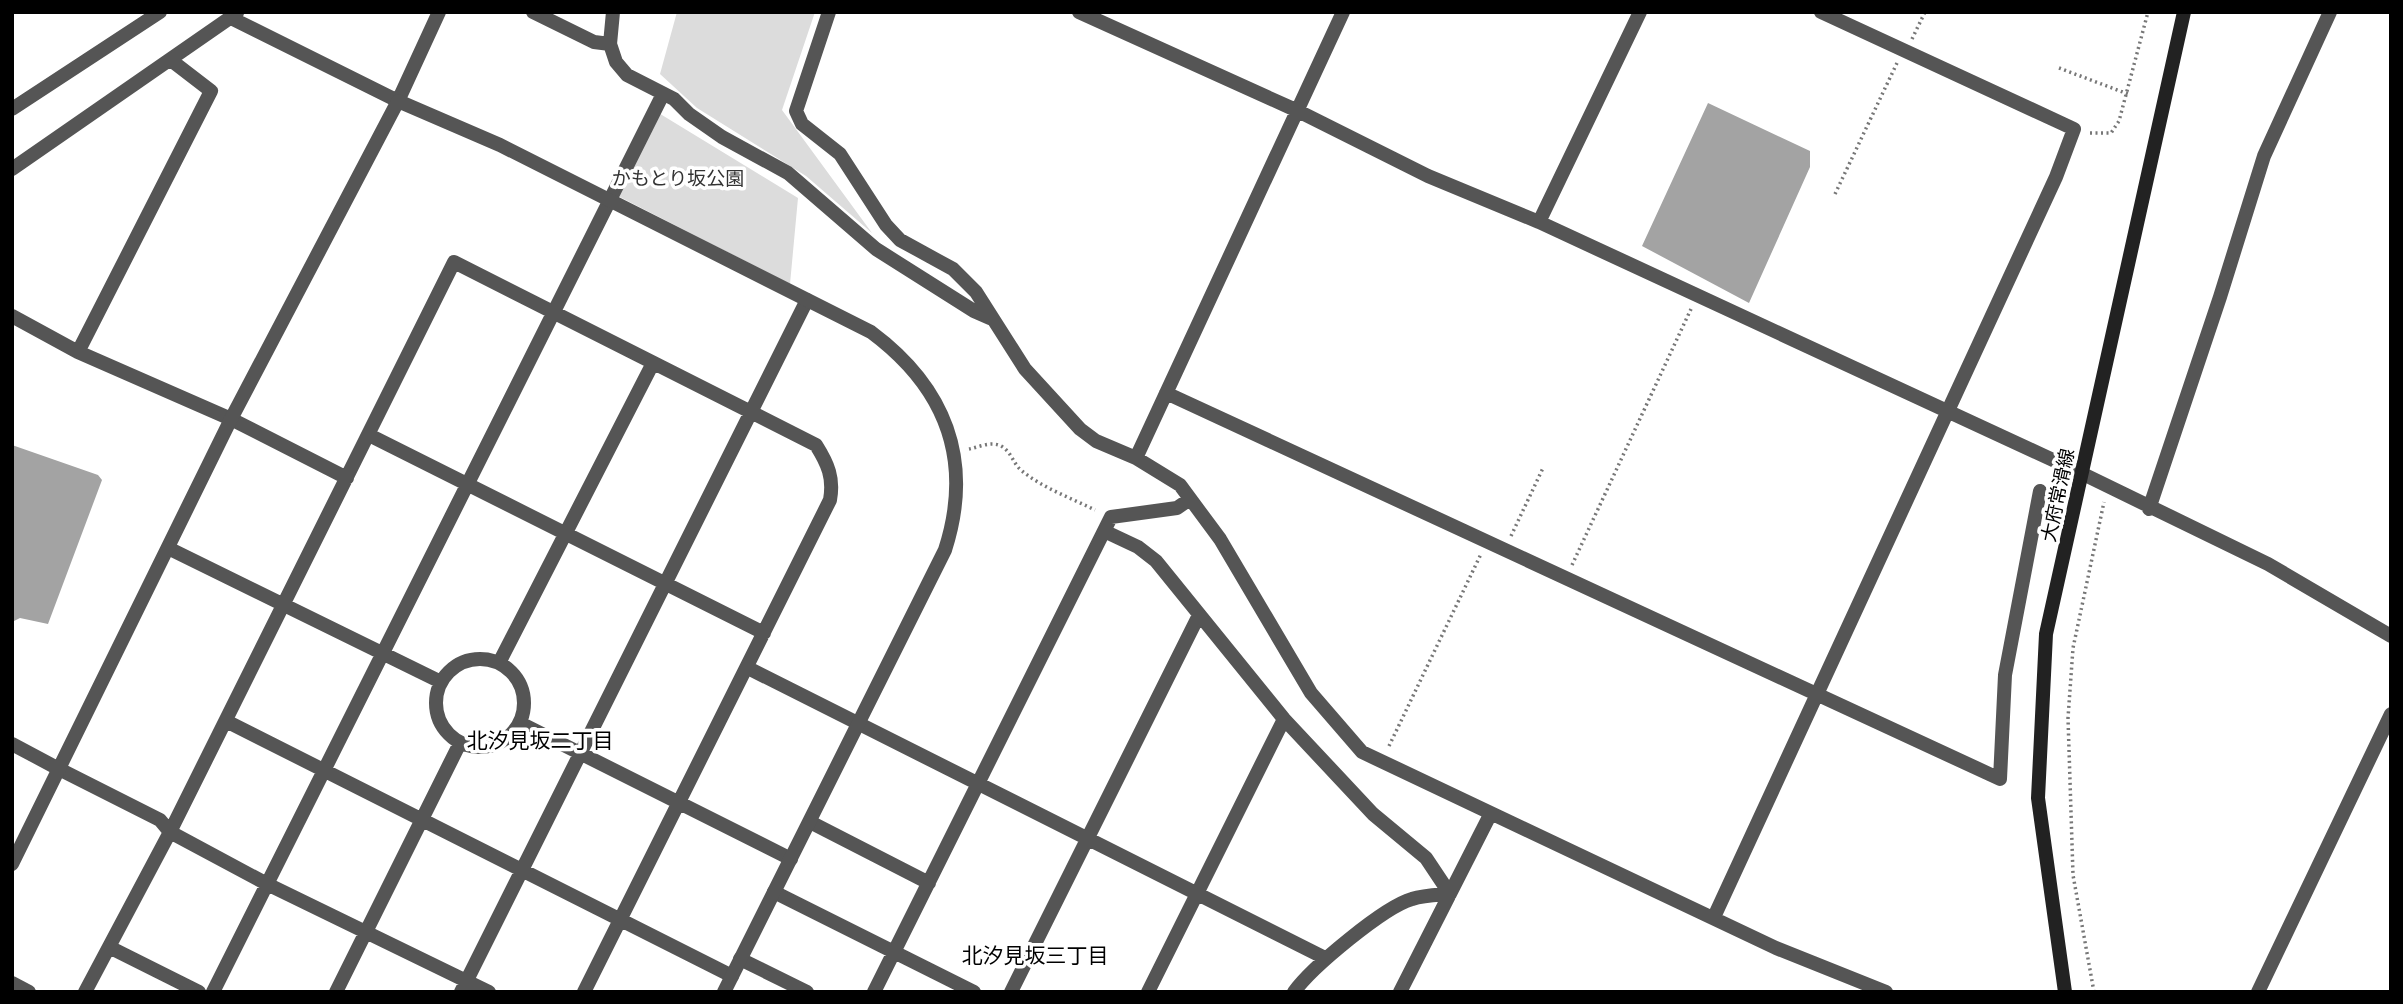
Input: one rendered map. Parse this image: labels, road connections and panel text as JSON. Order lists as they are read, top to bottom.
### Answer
{
  "streets": {
    "main road": ["大府常滑線"]
  },
  "districts": ["北汐見坂二丁目", "北汐見坂三丁目"],
  "parks": ["かもとり坂公園"]
}
